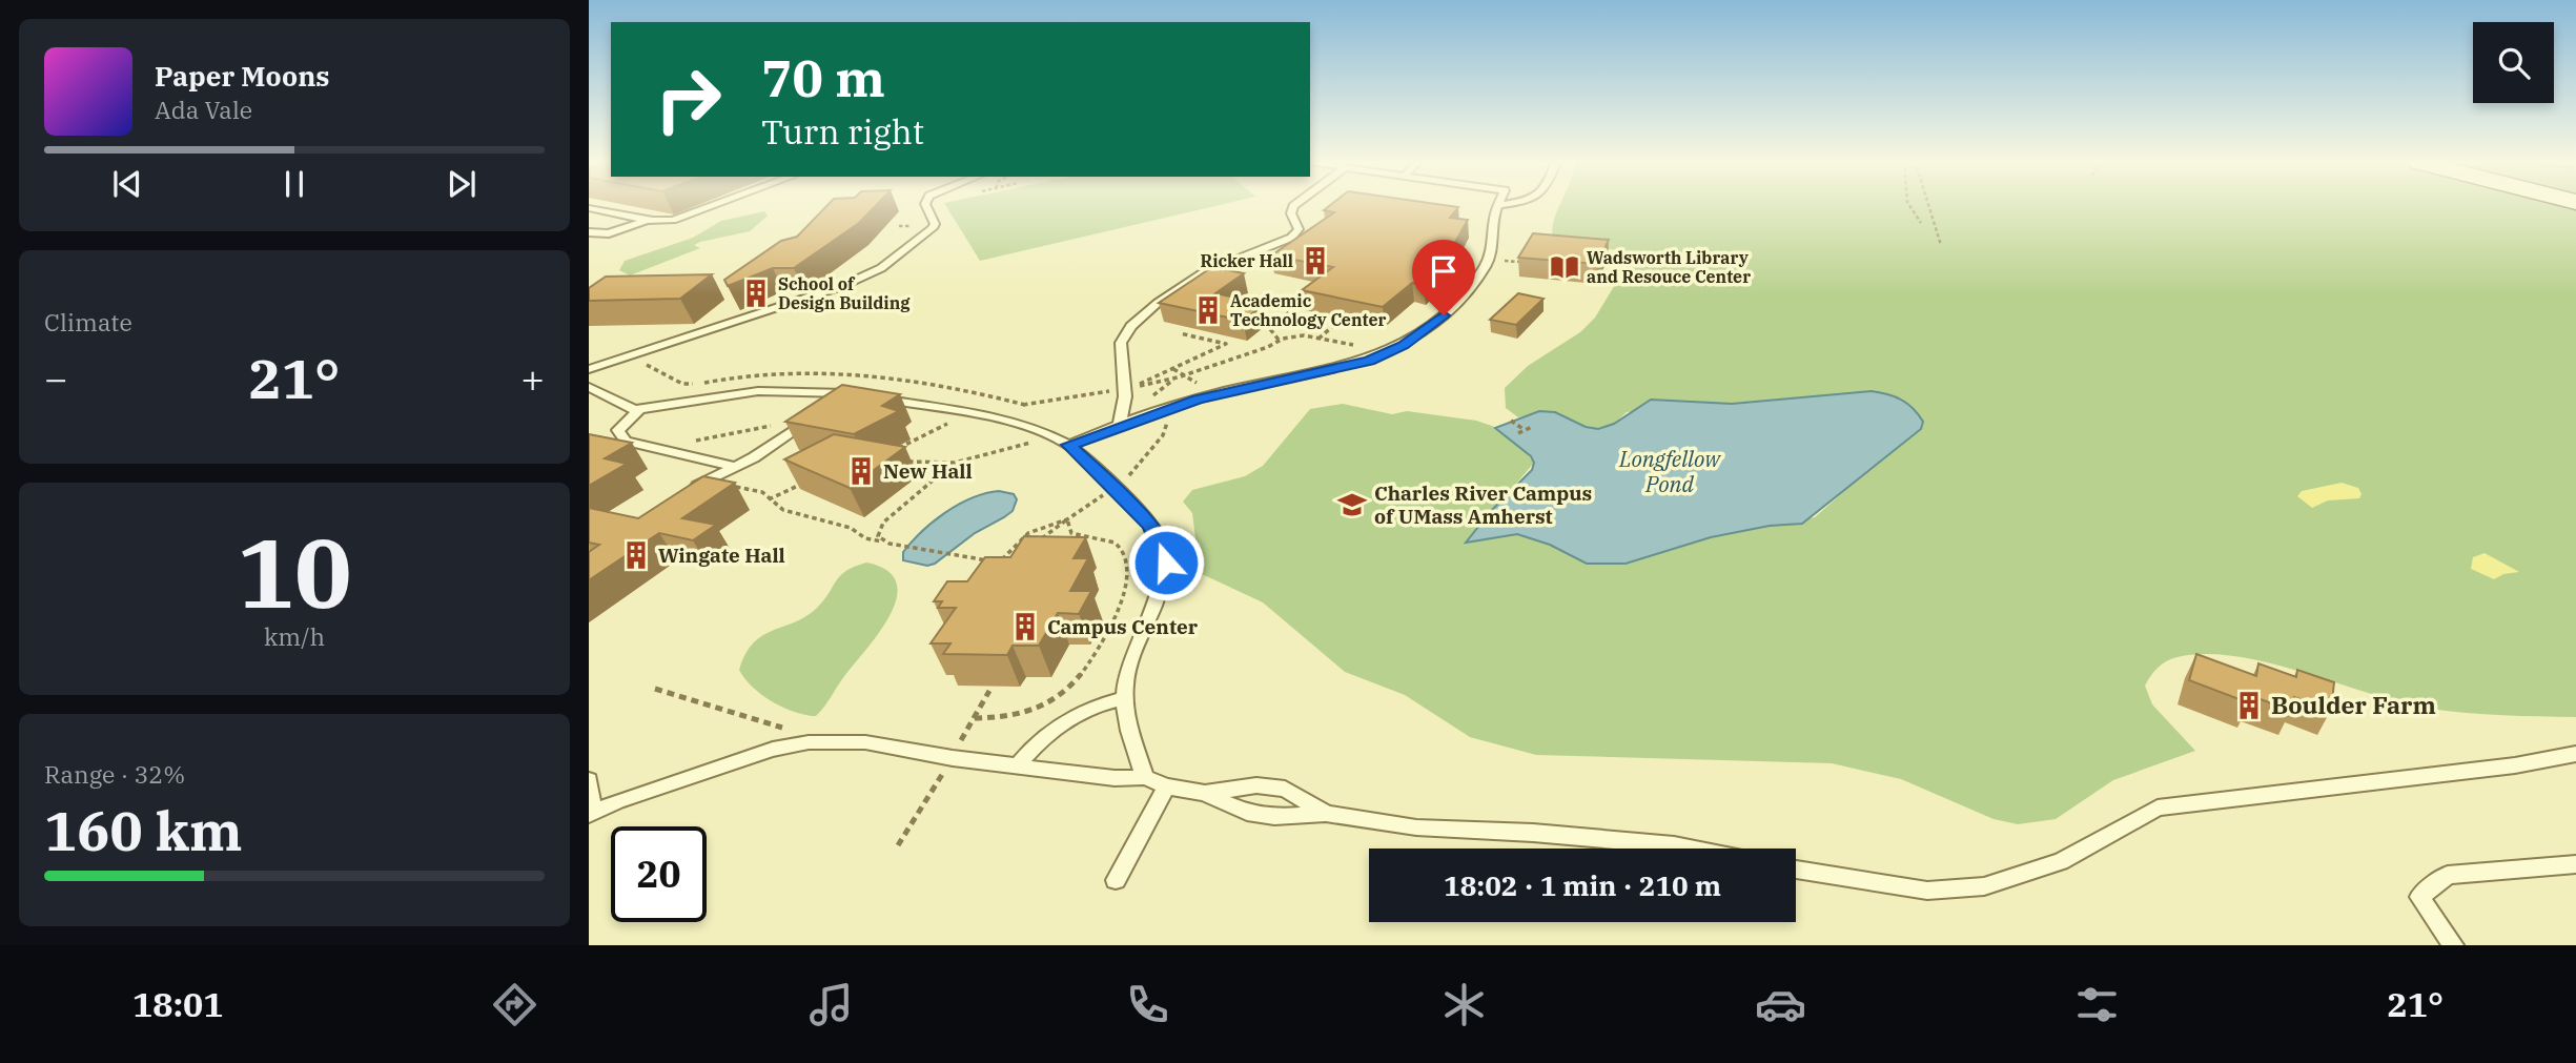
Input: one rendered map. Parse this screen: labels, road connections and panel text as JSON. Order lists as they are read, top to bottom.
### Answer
{
  "water": ["Longfellow Pond"],
  "places": {
    "building": [
      "Ricker Hall",
      "School of Design Building",
      "Academic Technology Center",
      "New Hall",
      "Wingate Hall",
      "Campus Center",
      "Boulder Farm"
    ],
    "library": ["Wadsworth Library and Resouce Center"],
    "school or university": ["Charles River Campus of UMass Amherst"]
  },
  "page": {
    "turn": ["70 m", "Turn right"],
    "song": ["Paper Moons", "Ada Vale"],
    "tile": [
      "Climate",
      ["10", "km/h"],
      ["Range · 32%", "160 km"]
    ],
    "heat": ["−", "21°", "+"],
    "limit": "20",
    "trip": "18:02 · 1 min · 210 m",
    "tabs": ["18:01", "21°"]
  }
}
